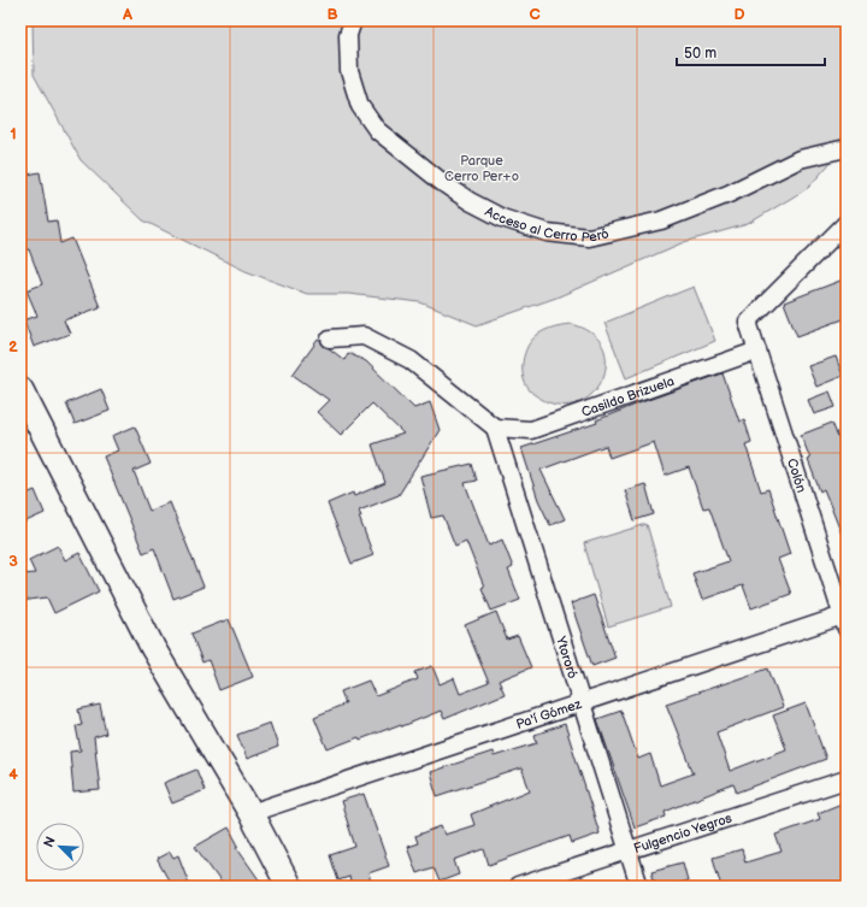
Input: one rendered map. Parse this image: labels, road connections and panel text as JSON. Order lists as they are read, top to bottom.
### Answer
{
  "streets": {
    "street": [
      "Acceso al Cerro Peró",
      "Casildo Brizuela",
      "Colón",
      "Ytororó",
      "Pa'í Gómez",
      "Fulgencio Yegros"
    ]
  },
  "crossings": [
    ["Casildo Brizuela", "Colón"],
    ["Casildo Brizuela", "Ytororó"],
    ["Colón", "Pa'í Gómez"],
    ["Ytororó", "Pa'í Gómez"],
    ["Ytororó", "Fulgencio Yegros"]
  ],
  "parks": ["Parque Cerro Per+o"],
  "scale_bar": "50 m",
  "north": "top left",
  "grid": {
    "columns": [
      "A",
      "B",
      "C",
      "D"
    ],
    "rows": [
      "1",
      "2",
      "3",
      "4"
    ]
  }
}
